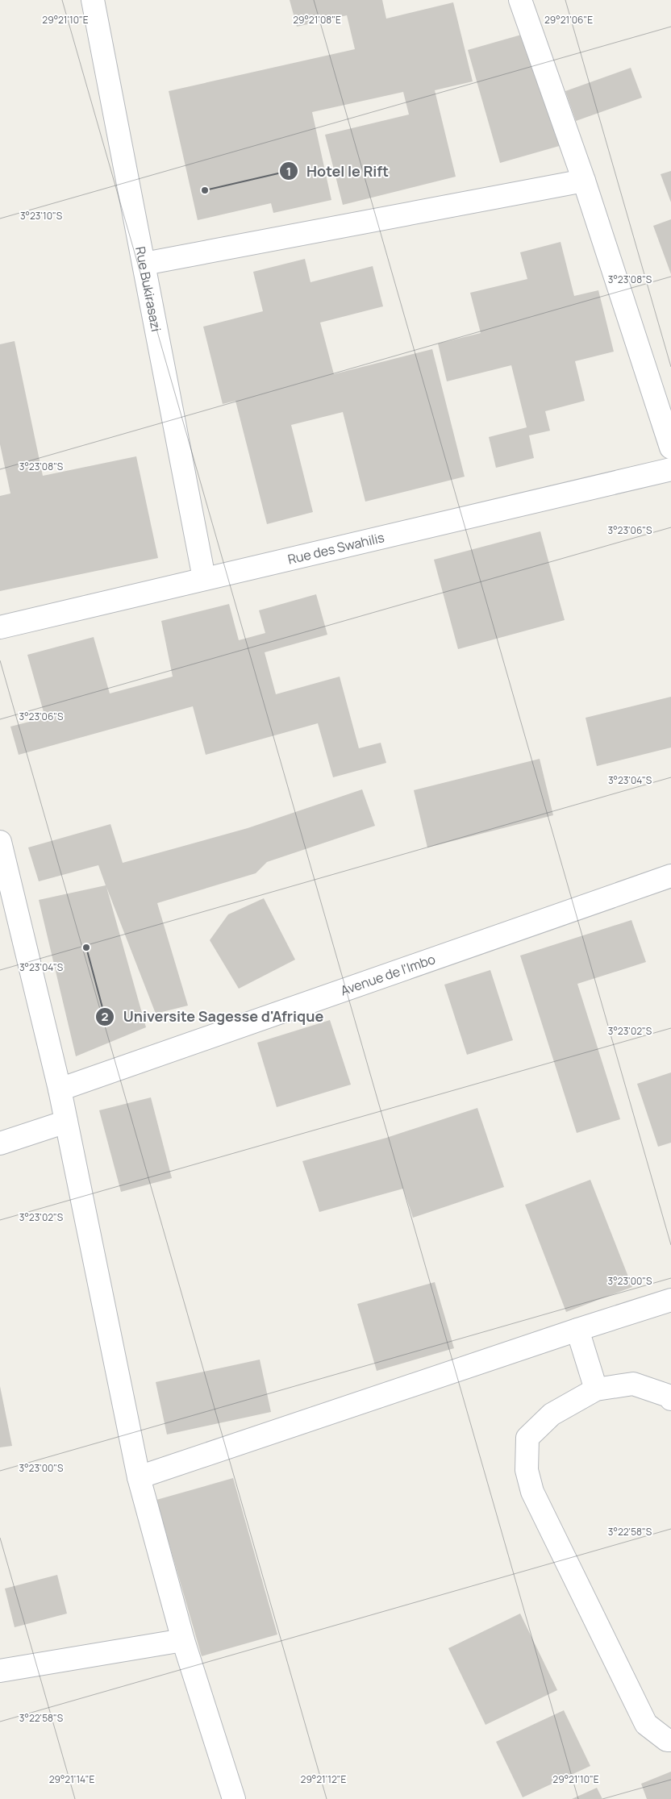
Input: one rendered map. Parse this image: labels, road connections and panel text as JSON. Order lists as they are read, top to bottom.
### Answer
{
  "streets": {
    "street": ["Rue Bukirasazi", "Rue des Swahilis", "Avenue de l'Imbo"]
  },
  "crossings": [
    ["Rue Bukirasazi", "Rue des Swahilis"]
  ],
  "places": ["Hotel le Rift", "Universite Sagesse d'Afrique"],
  "coordinates": [
    "29°21'10\"E",
    "29°21'08\"E",
    "29°21'06\"E",
    "3°23'10\"S",
    "3°23'08\"S",
    "3°23'06\"S",
    "3°23'04\"S",
    "3°23'02\"S",
    "3°23'00\"S",
    "3°22'58\"S",
    "29°21'14\"E",
    "29°21'12\"E"
  ]
}
